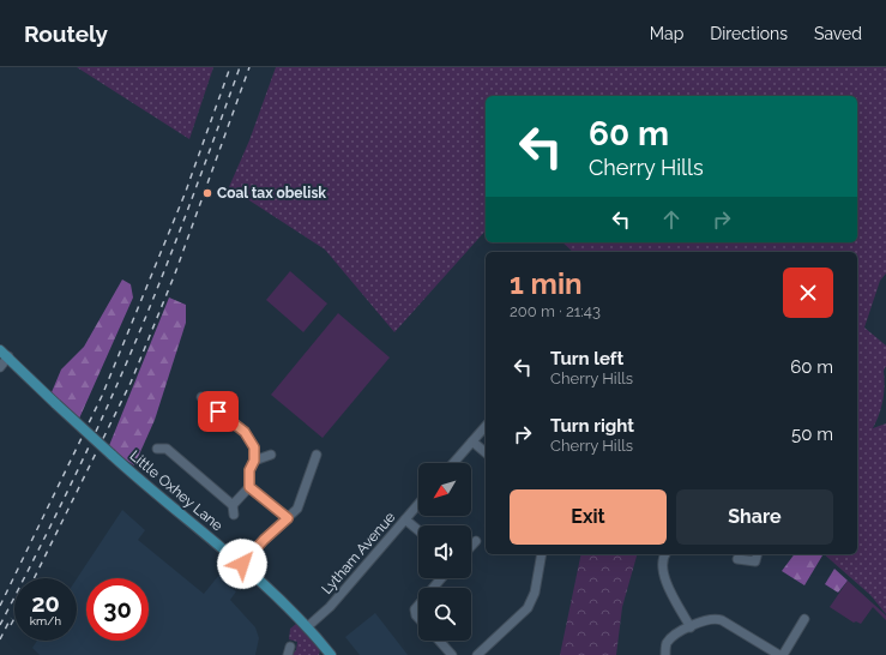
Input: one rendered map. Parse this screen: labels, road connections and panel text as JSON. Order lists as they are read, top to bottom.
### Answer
{
  "streets": {
    "main road": ["Little Oxhey Lane"],
    "street": ["Lytham Avenue"]
  },
  "crossings": [
    ["Little Oxhey Lane", "Lytham Avenue"]
  ],
  "places": ["Coal tax obelisk"],
  "north": "bottom left",
  "page": {
    "header": "Routely",
    "nav": ["Map", "Directions", "Saved"],
    "turn": ["60 m", "Cherry Hills"],
    "heading": ["1 min", "200 m · 21:43"],
    "list": [
      {
        "name": "Turn left",
        "note": "Cherry Hills",
        "value": "60 m"
      },
      {
        "name": "Turn right",
        "note": "Cherry Hills",
        "value": "50 m"
      }
    ],
    "buttons": ["Exit", "Share"],
    "speed": "20 km/h",
    "limit": "30"
  }
}
